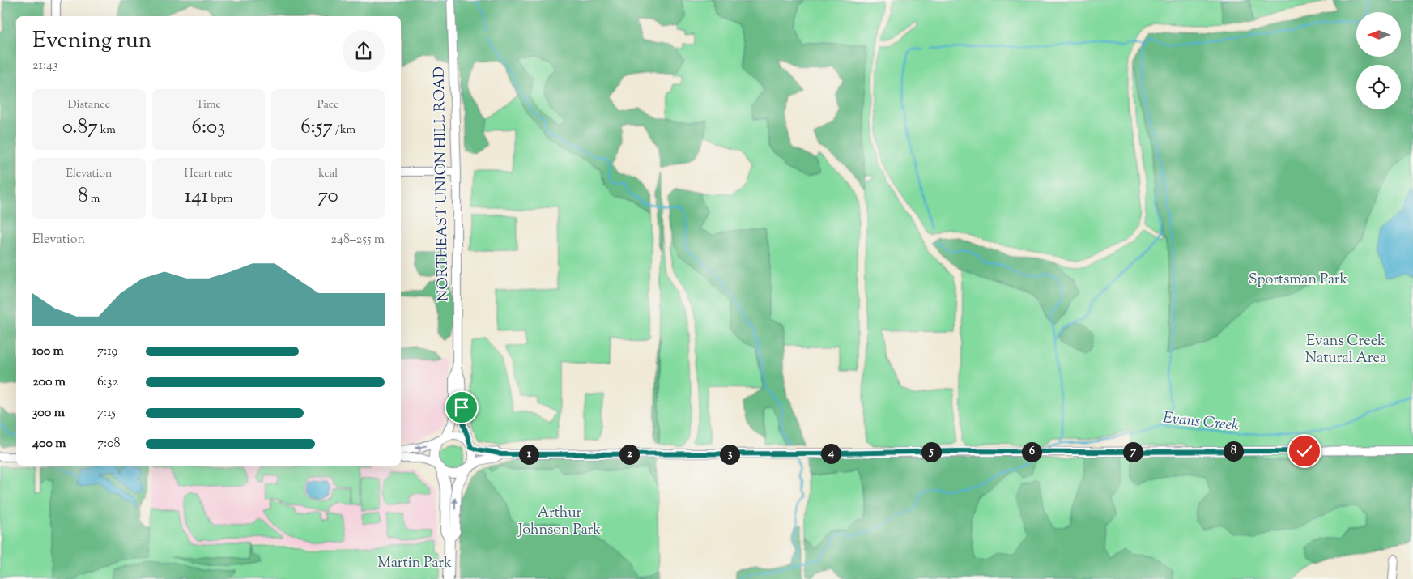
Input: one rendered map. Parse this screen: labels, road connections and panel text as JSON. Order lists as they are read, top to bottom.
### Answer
{
  "streets": {
    "street": ["NORTHEAST UNION HILL ROAD"]
  },
  "water": ["Evans Creek"],
  "parks": [
    "Sportsman Park",
    "Evans Creek Natural Area",
    "Arthur Johnson Park",
    "Martin Park"
  ],
  "north": "left",
  "page": {
    "heading": ["Evening run", "21:43"],
    "stats": [
      ["Distance", "0.87 km"],
      ["Time", "6:03"],
      ["Pace", "6:57 /km"],
      ["Elevation", "8 m"],
      ["Heart rate", "141 bpm"],
      ["kcal", "70"]
    ],
    "chart": ["Elevation", "248–255 m"],
    "list": [
      {
        "name": "100 m",
        "note": "7:19"
      },
      {
        "name": "200 m",
        "note": "6:32"
      },
      {
        "name": "300 m",
        "note": "7:15"
      },
      {
        "name": "400 m",
        "note": "7:08"
      }
    ],
    "pins": [
      "8",
      "5",
      "6",
      "7",
      "4",
      "1",
      "2",
      "3"
    ]
  }
}
